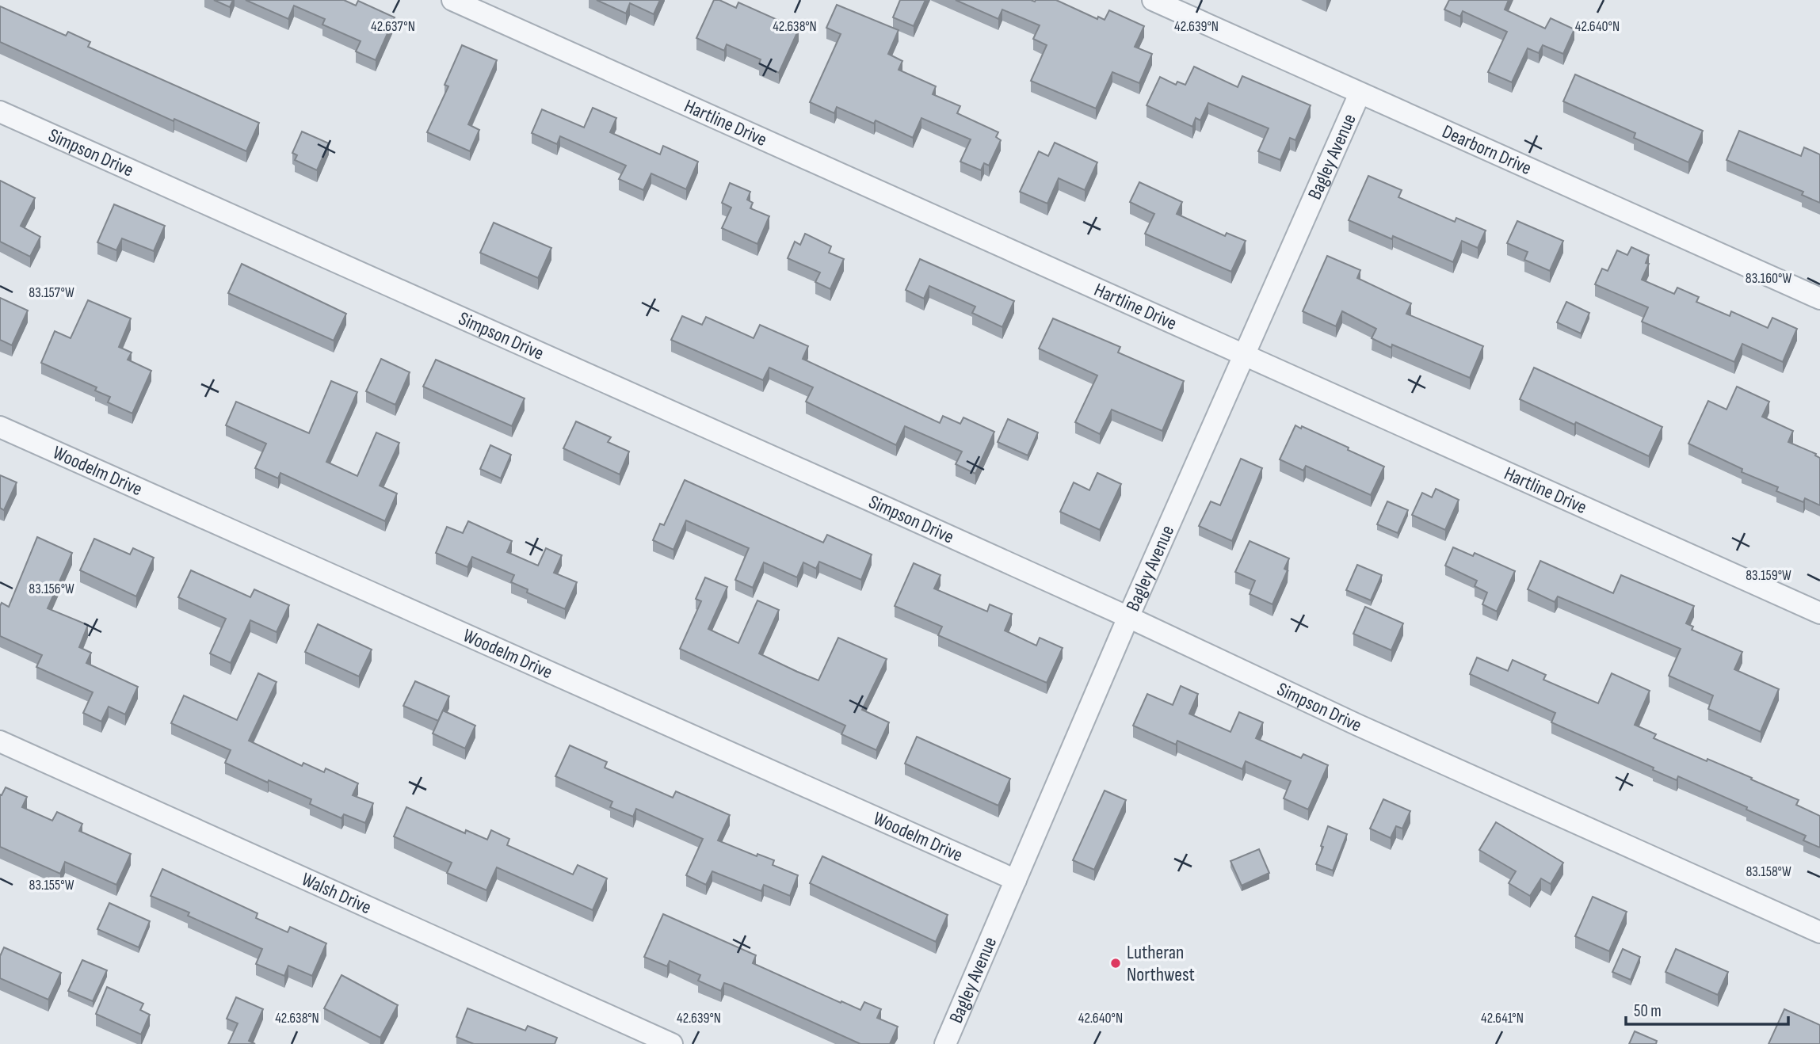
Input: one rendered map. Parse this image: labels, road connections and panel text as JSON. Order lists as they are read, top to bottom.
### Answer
{
  "streets": {
    "street": [
      "Hartline Drive",
      "Dearborn Drive",
      "Simpson Drive",
      "Bagley Avenue",
      "Woodelm Drive",
      "Walsh Drive"
    ]
  },
  "crossings": [
    ["Hartline Drive", "Bagley Avenue"],
    ["Dearborn Drive", "Bagley Avenue"],
    ["Simpson Drive", "Bagley Avenue"],
    ["Bagley Avenue", "Woodelm Drive"]
  ],
  "places": ["Lutheran Northwest"],
  "scale_bar": "50 m",
  "coordinates": [
    "42.637°N",
    "42.638°N",
    "42.639°N",
    "42.640°N",
    "83.160°W",
    "83.157°W",
    "83.159°W",
    "83.156°W",
    "83.158°W",
    "83.155°W",
    "42.641°N"
  ]
}
